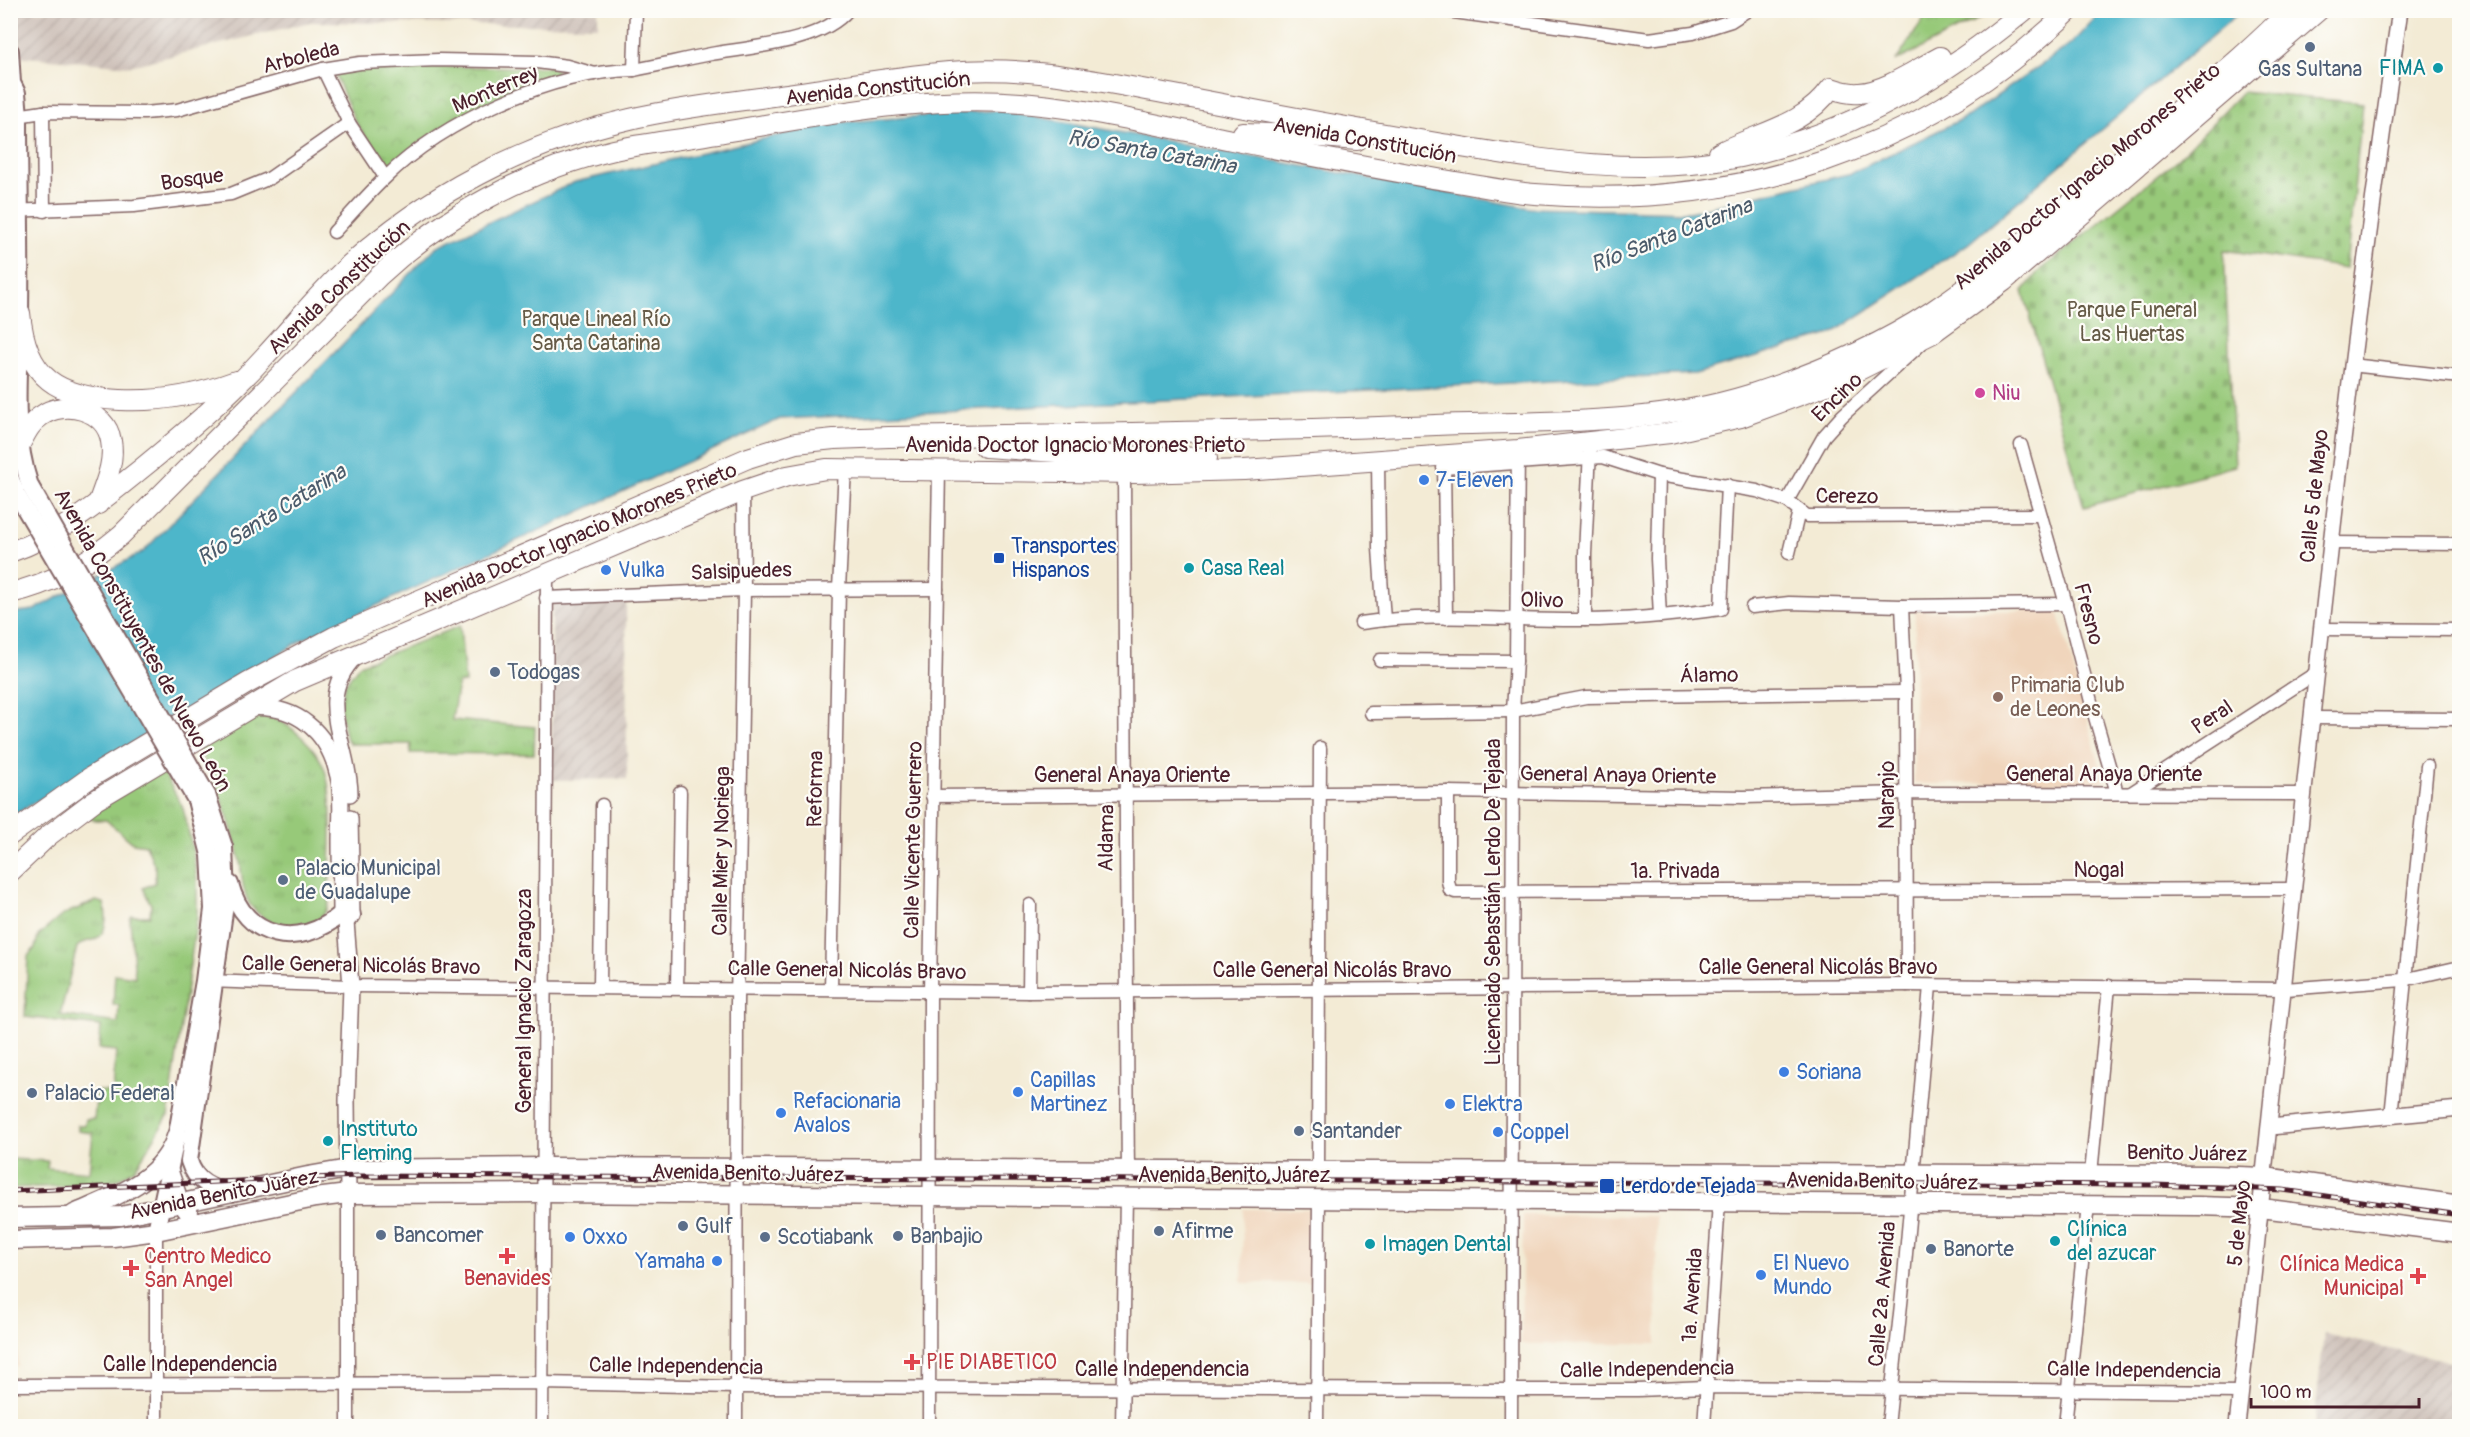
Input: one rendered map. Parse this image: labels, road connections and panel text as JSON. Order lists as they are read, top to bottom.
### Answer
{
  "streets": {
    "highway": ["Avenida Constitución", "Avenida Doctor Ignacio Morones Prieto"],
    "main road": ["Avenida Constituyentes de Nuevo León", "Benito Juárez", "Avenida Benito Juárez"],
    "street": [
      "Arboleda",
      "Monterrey",
      "Bosque",
      "Encino",
      "Cerezo",
      "Calle 5 de Mayo",
      "Salsipuedes",
      "Olivo",
      "Fresno",
      "Álamo",
      "Peral",
      "General Anaya Oriente",
      "Reforma",
      "Naranjo",
      "Aldama",
      "Calle Vicente Guerrero",
      "Calle Mier y Noriega",
      "Nogal",
      "1a. Privada",
      "Licenciado Sebastián Lerdo De Tejada",
      "Calle General Nicolás Bravo",
      "General Ignacio Zaragoza",
      "5 de Mayo",
      "Calle 2a. Avenida",
      "1a. Avenida",
      "Calle Independencia"
    ]
  },
  "crossings": [
    ["Arboleda", "Monterrey"],
    ["Arboleda", "Avenida Constituyentes de Nuevo León"],
    ["Avenida Doctor Ignacio Morones Prieto", "Encino"],
    ["Avenida Doctor Ignacio Morones Prieto", "Cerezo"],
    ["Avenida Doctor Ignacio Morones Prieto", "Reforma"],
    ["Avenida Doctor Ignacio Morones Prieto", "Aldama"],
    ["Avenida Doctor Ignacio Morones Prieto", "Calle Vicente Guerrero"],
    ["Avenida Doctor Ignacio Morones Prieto", "Calle Mier y Noriega"],
    ["Avenida Doctor Ignacio Morones Prieto", "Licenciado Sebastián Lerdo De Tejada"],
    ["Avenida Doctor Ignacio Morones Prieto", "General Ignacio Zaragoza"],
    ["Bosque", "Avenida Constituyentes de Nuevo León"],
    ["Encino", "Cerezo"],
    ["Cerezo", "Olivo"],
    ["Cerezo", "Fresno"],
    ["Calle 5 de Mayo", "Peral"],
    ["Calle 5 de Mayo", "General Anaya Oriente"],
    ["Calle 5 de Mayo", "Nogal"],
    ["Calle 5 de Mayo", "Calle General Nicolás Bravo"],
    ["Calle 5 de Mayo", "5 de Mayo"],
    ["Salsipuedes", "Reforma"],
    ["Salsipuedes", "Calle Vicente Guerrero"],
    ["Salsipuedes", "Calle Mier y Noriega"],
    ["Salsipuedes", "General Ignacio Zaragoza"],
    ["Olivo", "Licenciado Sebastián Lerdo De Tejada"],
    ["Fresno", "Peral"],
    ["Fresno", "General Anaya Oriente"],
    ["Avenida Constituyentes de Nuevo León", "Calle General Nicolás Bravo"],
    ["Avenida Constituyentes de Nuevo León", "Avenida Benito Juárez"],
    ["Álamo", "Naranjo"],
    ["Álamo", "Licenciado Sebastián Lerdo De Tejada"],
    ["Peral", "General Anaya Oriente"],
    ["General Anaya Oriente", "Naranjo"],
    ["General Anaya Oriente", "Aldama"],
    ["General Anaya Oriente", "Calle Vicente Guerrero"],
    ["General Anaya Oriente", "1a. Privada"],
    ["General Anaya Oriente", "Licenciado Sebastián Lerdo De Tejada"],
    ["Reforma", "Calle General Nicolás Bravo"],
    ["Naranjo", "Nogal"],
    ["Naranjo", "1a. Privada"],
    ["Naranjo", "Calle General Nicolás Bravo"],
    ["Aldama", "Calle General Nicolás Bravo"],
    ["Aldama", "Avenida Benito Juárez"],
    ["Calle Vicente Guerrero", "Calle General Nicolás Bravo"],
    ["Calle Vicente Guerrero", "Avenida Benito Juárez"],
    ["Calle Vicente Guerrero", "Calle Independencia"],
    ["Calle Mier y Noriega", "Calle General Nicolás Bravo"],
    ["Calle Mier y Noriega", "Avenida Benito Juárez"],
    ["Calle Mier y Noriega", "Calle Independencia"],
    ["Nogal", "1a. Privada"],
    ["1a. Privada", "Licenciado Sebastián Lerdo De Tejada"],
    ["Licenciado Sebastián Lerdo De Tejada", "Calle General Nicolás Bravo"],
    ["Licenciado Sebastián Lerdo De Tejada", "Avenida Benito Juárez"],
    ["Licenciado Sebastián Lerdo De Tejada", "Calle Independencia"],
    ["Calle General Nicolás Bravo", "General Ignacio Zaragoza"],
    ["Calle General Nicolás Bravo", "5 de Mayo"],
    ["Calle General Nicolás Bravo", "Calle 2a. Avenida"],
    ["General Ignacio Zaragoza", "Avenida Benito Juárez"],
    ["General Ignacio Zaragoza", "Calle Independencia"],
    ["Benito Juárez", "Avenida Benito Juárez"],
    ["Benito Juárez", "5 de Mayo"],
    ["Benito Juárez", "Calle 2a. Avenida"],
    ["Avenida Benito Juárez", "5 de Mayo"],
    ["Avenida Benito Juárez", "Calle 2a. Avenida"],
    ["Avenida Benito Juárez", "1a. Avenida"],
    ["5 de Mayo", "Calle Independencia"],
    ["Calle 2a. Avenida", "Calle Independencia"],
    ["1a. Avenida", "Calle Independencia"]
  ],
  "water": ["Río Santa Catarina"],
  "parks": ["Parque Funeral Las Huertas", "Parque Lineal Río Santa Catarina"],
  "places": {
    "other": [
      "Gas Sultana",
      "FIMA",
      "Niu",
      "7-Eleven",
      "Casa Real",
      "Vulka",
      "Todogas",
      "Primaria Club de Leones",
      "Palacio Municipal de Guadalupe",
      "Soriana",
      "Capillas Martinez",
      "Palacio Federal",
      "Elektra",
      "Refacionaria Avalos",
      "Santander",
      "Coppel",
      "Instituto Fleming",
      "Gulf",
      "Afirme",
      "Bancomer",
      "Banbajio",
      "Oxxo",
      "Scotiabank",
      "Clínica del azucar",
      "Imagen Dental",
      "Banorte",
      "Yamaha",
      "El Nuevo Mundo"
    ],
    "transit": ["Transportes Hispanos", "Lerdo de Tejada"],
    "health": [
      "Benavides",
      "Centro Medico San Angel",
      "Clínica Medica Municipal",
      "PIE DIABETICO"
    ]
  },
  "scale_bar": "100 m"
}
